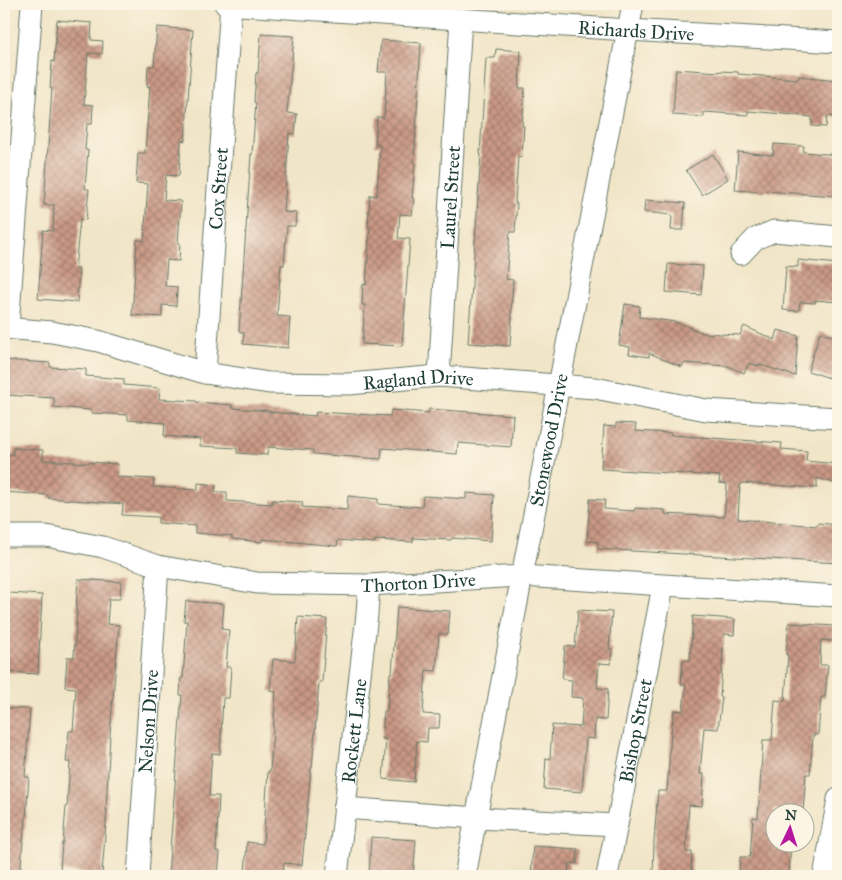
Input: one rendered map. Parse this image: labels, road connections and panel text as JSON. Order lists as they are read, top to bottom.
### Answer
{
  "streets": {
    "street": [
      "Richards Drive",
      "Cox Street",
      "Laurel Street",
      "Ragland Drive",
      "Stonewood Drive",
      "Thorton Drive",
      "Nelson Drive",
      "Rockett Lane",
      "Bishop Street"
    ]
  },
  "crossings": [
    ["Richards Drive", "Cox Street"],
    ["Richards Drive", "Laurel Street"],
    ["Richards Drive", "Stonewood Drive"],
    ["Cox Street", "Ragland Drive"],
    ["Laurel Street", "Ragland Drive"],
    ["Ragland Drive", "Stonewood Drive"],
    ["Stonewood Drive", "Thorton Drive"],
    ["Thorton Drive", "Nelson Drive"],
    ["Thorton Drive", "Rockett Lane"],
    ["Thorton Drive", "Bishop Street"]
  ],
  "north": "top"
}
